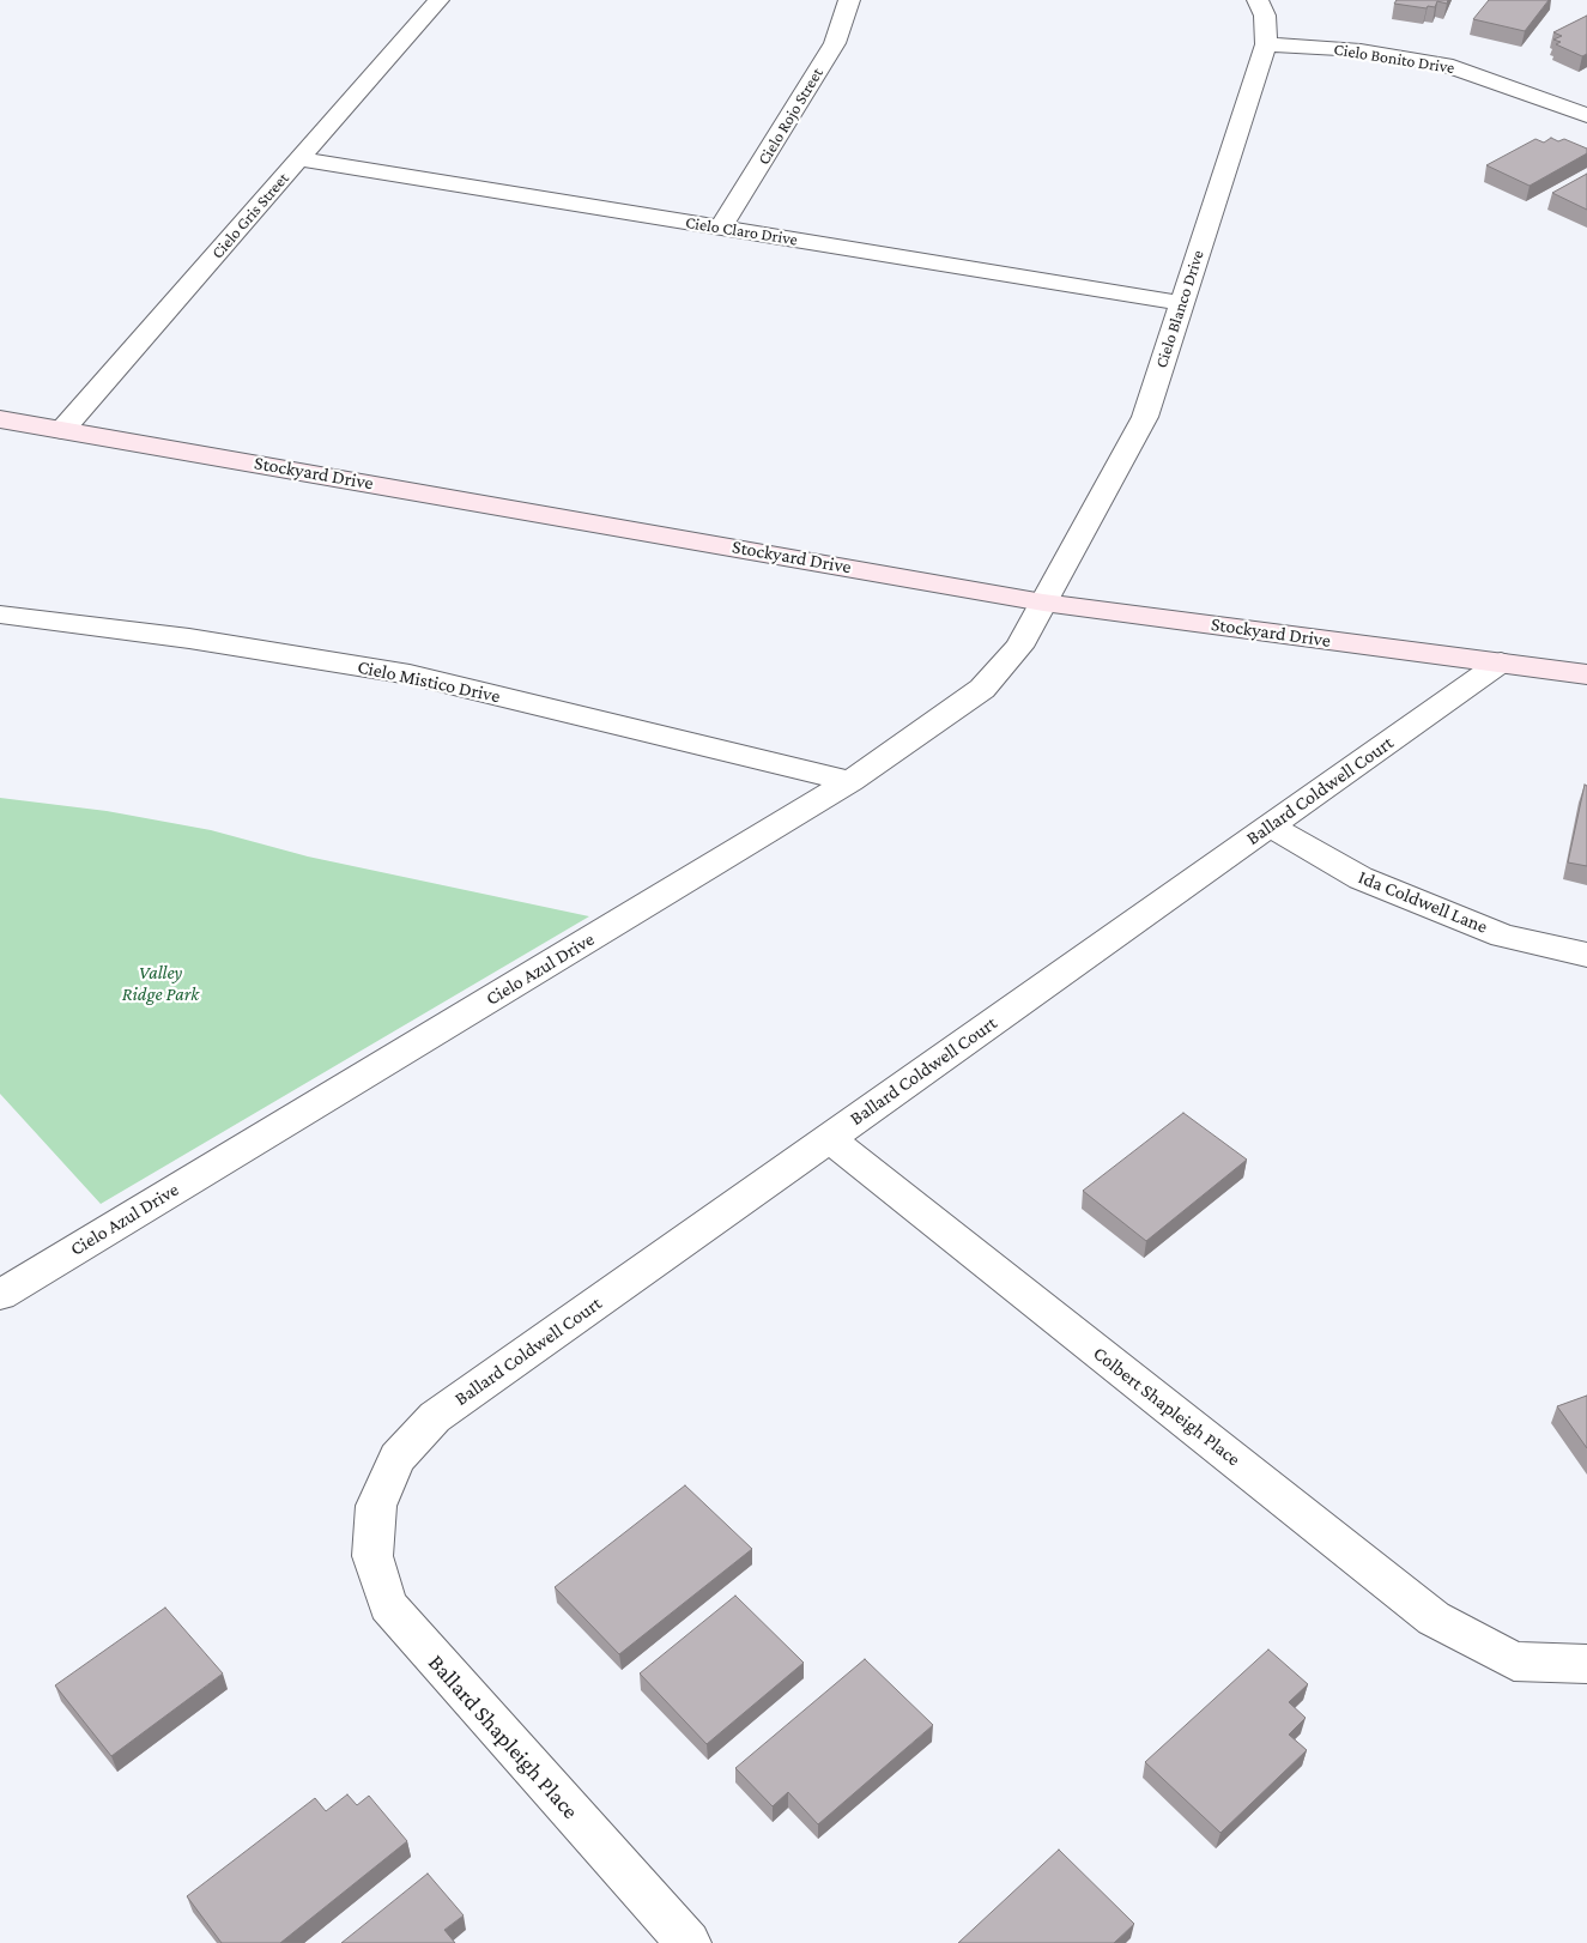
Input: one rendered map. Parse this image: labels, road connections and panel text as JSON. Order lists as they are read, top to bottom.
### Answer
{
  "streets": {
    "street": [
      "Cielo Bonito Drive",
      "Cielo Rojo Street",
      "Cielo Gris Street",
      "Cielo Claro Drive",
      "Cielo Blanco Drive",
      "Stockyard Drive",
      "Cielo Mistico Drive",
      "Ballard Coldwell Court",
      "Ida Coldwell Lane",
      "Cielo Azul Drive",
      "Colbert Shapleigh Place",
      "Ballard Shapleigh Place"
    ]
  },
  "crossings": [
    ["Cielo Bonito Drive", "Cielo Blanco Drive"],
    ["Cielo Rojo Street", "Cielo Claro Drive"],
    ["Cielo Gris Street", "Cielo Claro Drive"],
    ["Cielo Gris Street", "Stockyard Drive"],
    ["Cielo Claro Drive", "Cielo Blanco Drive"],
    ["Cielo Blanco Drive", "Stockyard Drive"],
    ["Cielo Blanco Drive", "Cielo Azul Drive"],
    ["Stockyard Drive", "Ballard Coldwell Court"],
    ["Stockyard Drive", "Cielo Azul Drive"],
    ["Cielo Mistico Drive", "Cielo Azul Drive"],
    ["Ballard Coldwell Court", "Ida Coldwell Lane"],
    ["Ballard Coldwell Court", "Colbert Shapleigh Place"],
    ["Ballard Coldwell Court", "Ballard Shapleigh Place"]
  ],
  "parks": ["Valley Ridge Park"]
}
